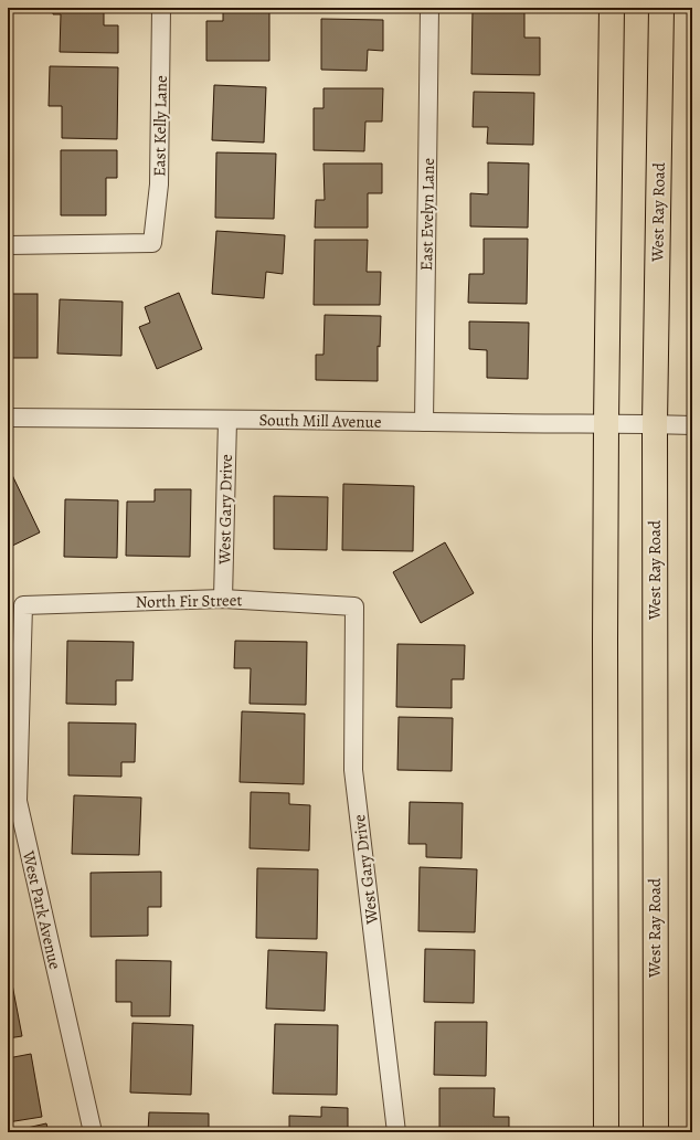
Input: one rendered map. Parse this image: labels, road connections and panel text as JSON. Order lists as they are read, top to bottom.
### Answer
{
  "streets": {
    "main road": ["West Ray Road"],
    "street": [
      "East Kelly Lane",
      "East Evelyn Lane",
      "South Mill Avenue",
      "West Gary Drive",
      "North Fir Street",
      "West Park Avenue"
    ]
  },
  "crossings": [
    ["West Ray Road", "South Mill Avenue"],
    ["East Evelyn Lane", "South Mill Avenue"],
    ["South Mill Avenue", "West Gary Drive"],
    ["West Gary Drive", "North Fir Street"],
    ["North Fir Street", "West Park Avenue"]
  ]
}
